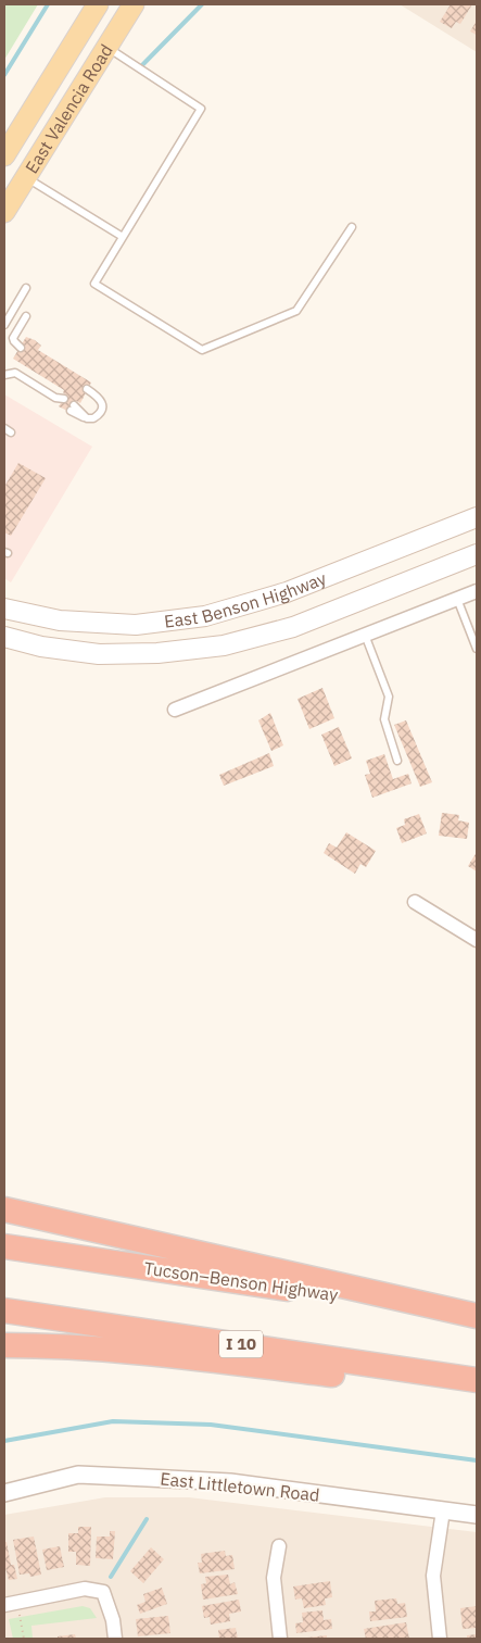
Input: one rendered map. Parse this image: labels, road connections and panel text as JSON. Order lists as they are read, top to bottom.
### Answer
{
  "streets": {
    "highway": ["Tucson–Benson Highway", "I 10"],
    "main road": ["East Valencia Road", "East Benson Highway"],
    "street": ["East Littletown Road"]
  }
}
